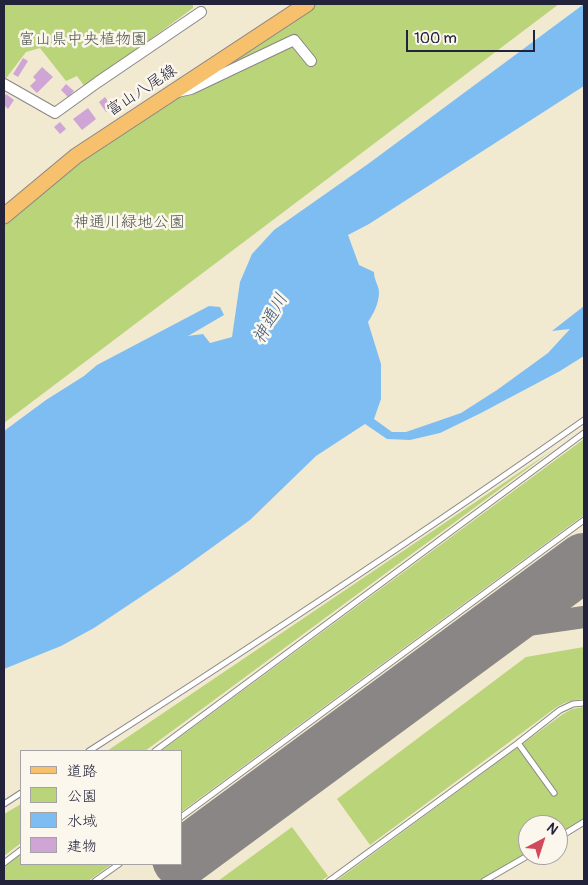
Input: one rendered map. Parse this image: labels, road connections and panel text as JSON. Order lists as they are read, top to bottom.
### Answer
{
  "streets": {
    "main road": ["富山八尾線"]
  },
  "water": ["神通川"],
  "parks": ["富山県中央植物園", "神通川緑地公園"],
  "legend": [
    "道路",
    "公園",
    "水域",
    "建物"
  ],
  "scale_bar": "100 m",
  "north": "top right"
}
